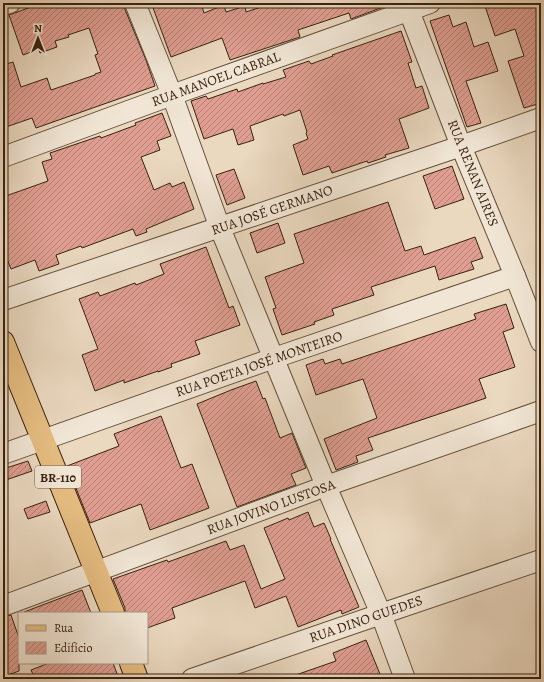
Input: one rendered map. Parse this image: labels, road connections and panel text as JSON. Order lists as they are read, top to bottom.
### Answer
{
  "streets": {
    "main road": ["BR-110"],
    "street": [
      "RUA MANOEL CABRAL",
      "RUA RENAN AIRES",
      "RUA JOSÉ GERMANO",
      "RUA POETA JOSÉ MONTEIRO",
      "RUA JOVINO LUSTOSA",
      "RUA DINO GUEDES"
    ]
  },
  "crossings": [
    ["RUA MANOEL CABRAL", "RUA RENAN AIRES"],
    ["RUA RENAN AIRES", "RUA JOSÉ GERMANO"],
    ["RUA RENAN AIRES", "RUA POETA JOSÉ MONTEIRO"],
    ["RUA POETA JOSÉ MONTEIRO", "BR-110"],
    ["BR-110", "RUA JOVINO LUSTOSA"]
  ],
  "legend": ["Rua", "Edifício"],
  "north": "top"
}
